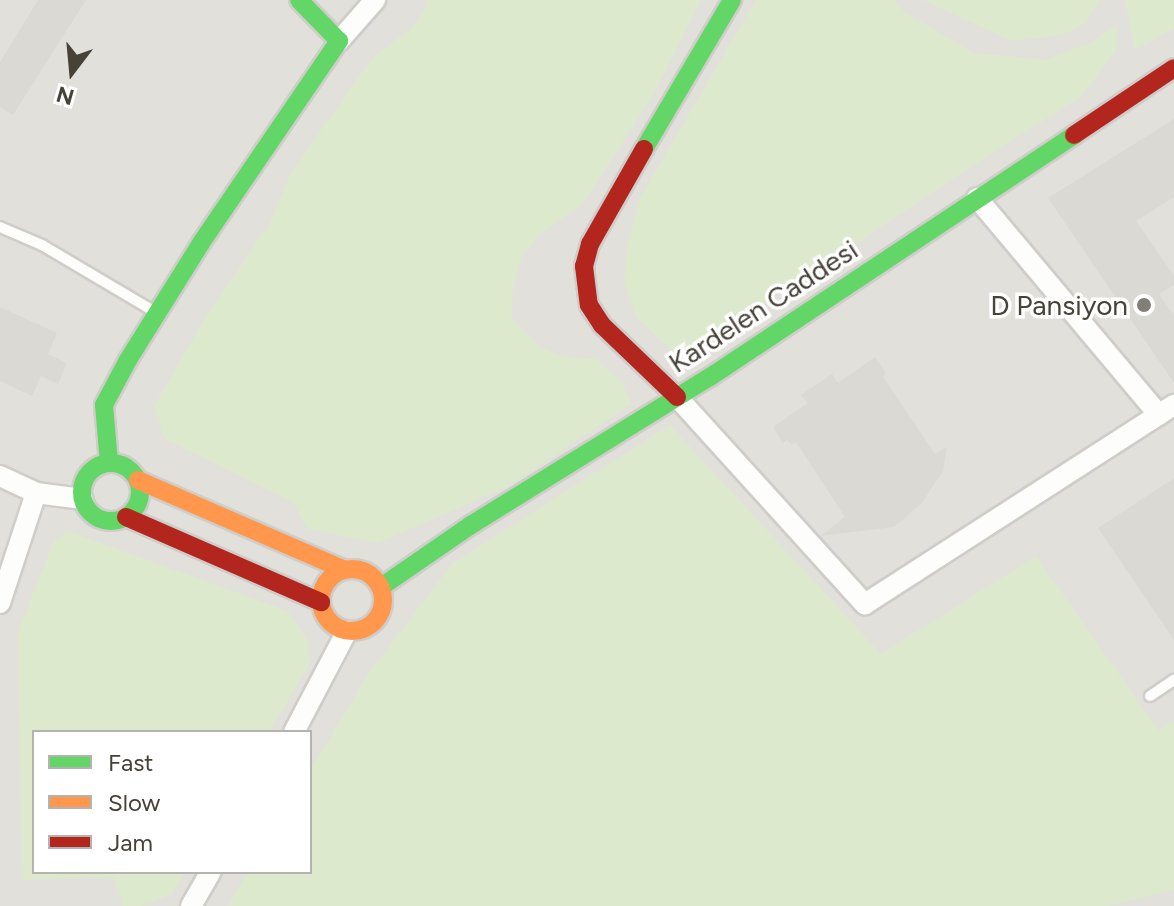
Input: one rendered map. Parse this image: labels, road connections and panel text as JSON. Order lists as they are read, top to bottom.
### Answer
{
  "streets": {
    "street": ["Kardelen Caddesi"]
  },
  "places": ["D Pansiyon"],
  "legend": ["Fast", "Slow", "Jam"],
  "north": "bottom"
}
